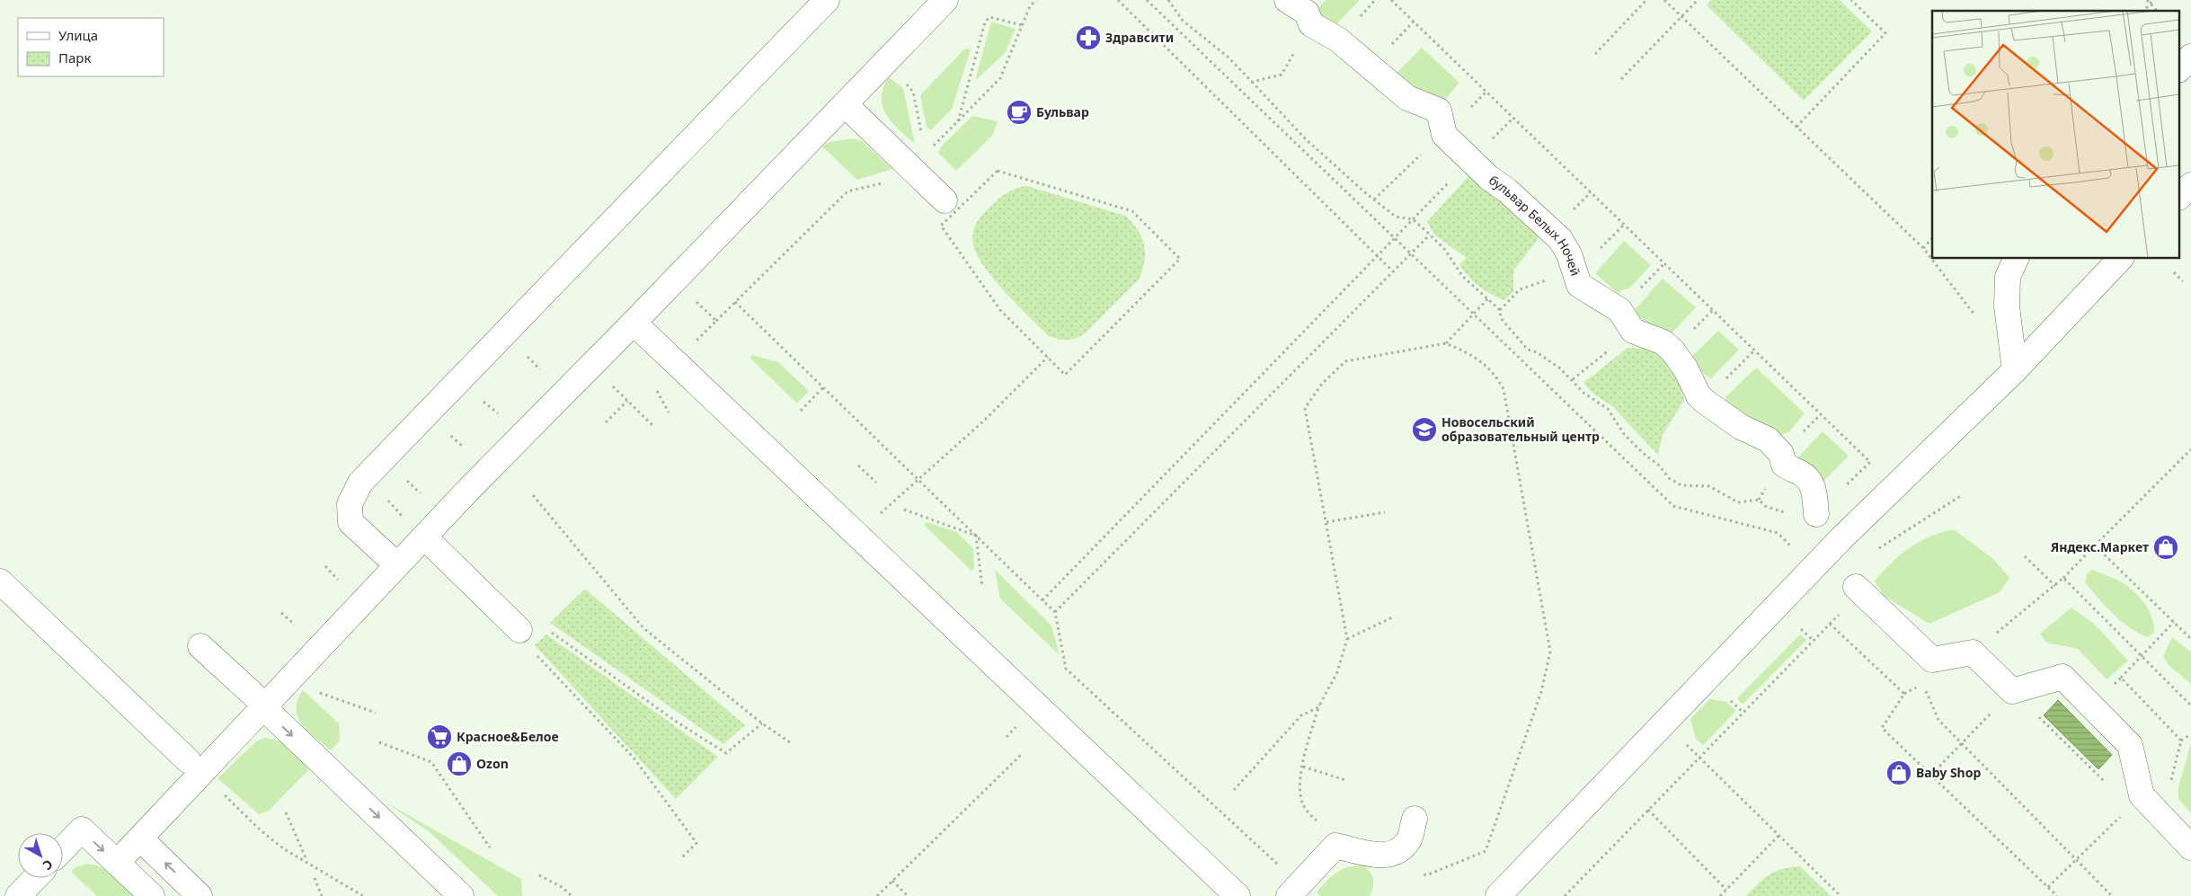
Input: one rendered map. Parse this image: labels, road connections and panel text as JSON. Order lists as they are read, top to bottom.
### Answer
{
  "streets": {
    "street": ["бульвар Белых Ночей"]
  },
  "places": {
    "pharmacy": ["Здравсити"],
    "cafe": ["Бульвар"],
    "school or university": ["Новосельский образовательный центр"],
    "shop": ["Яндекс.Маркет", "Ozon", "Baby Shop"],
    "supermarket": ["Красное&Белое"]
  },
  "legend": ["Улица", "Парк"],
  "north": "bottom right"
}
